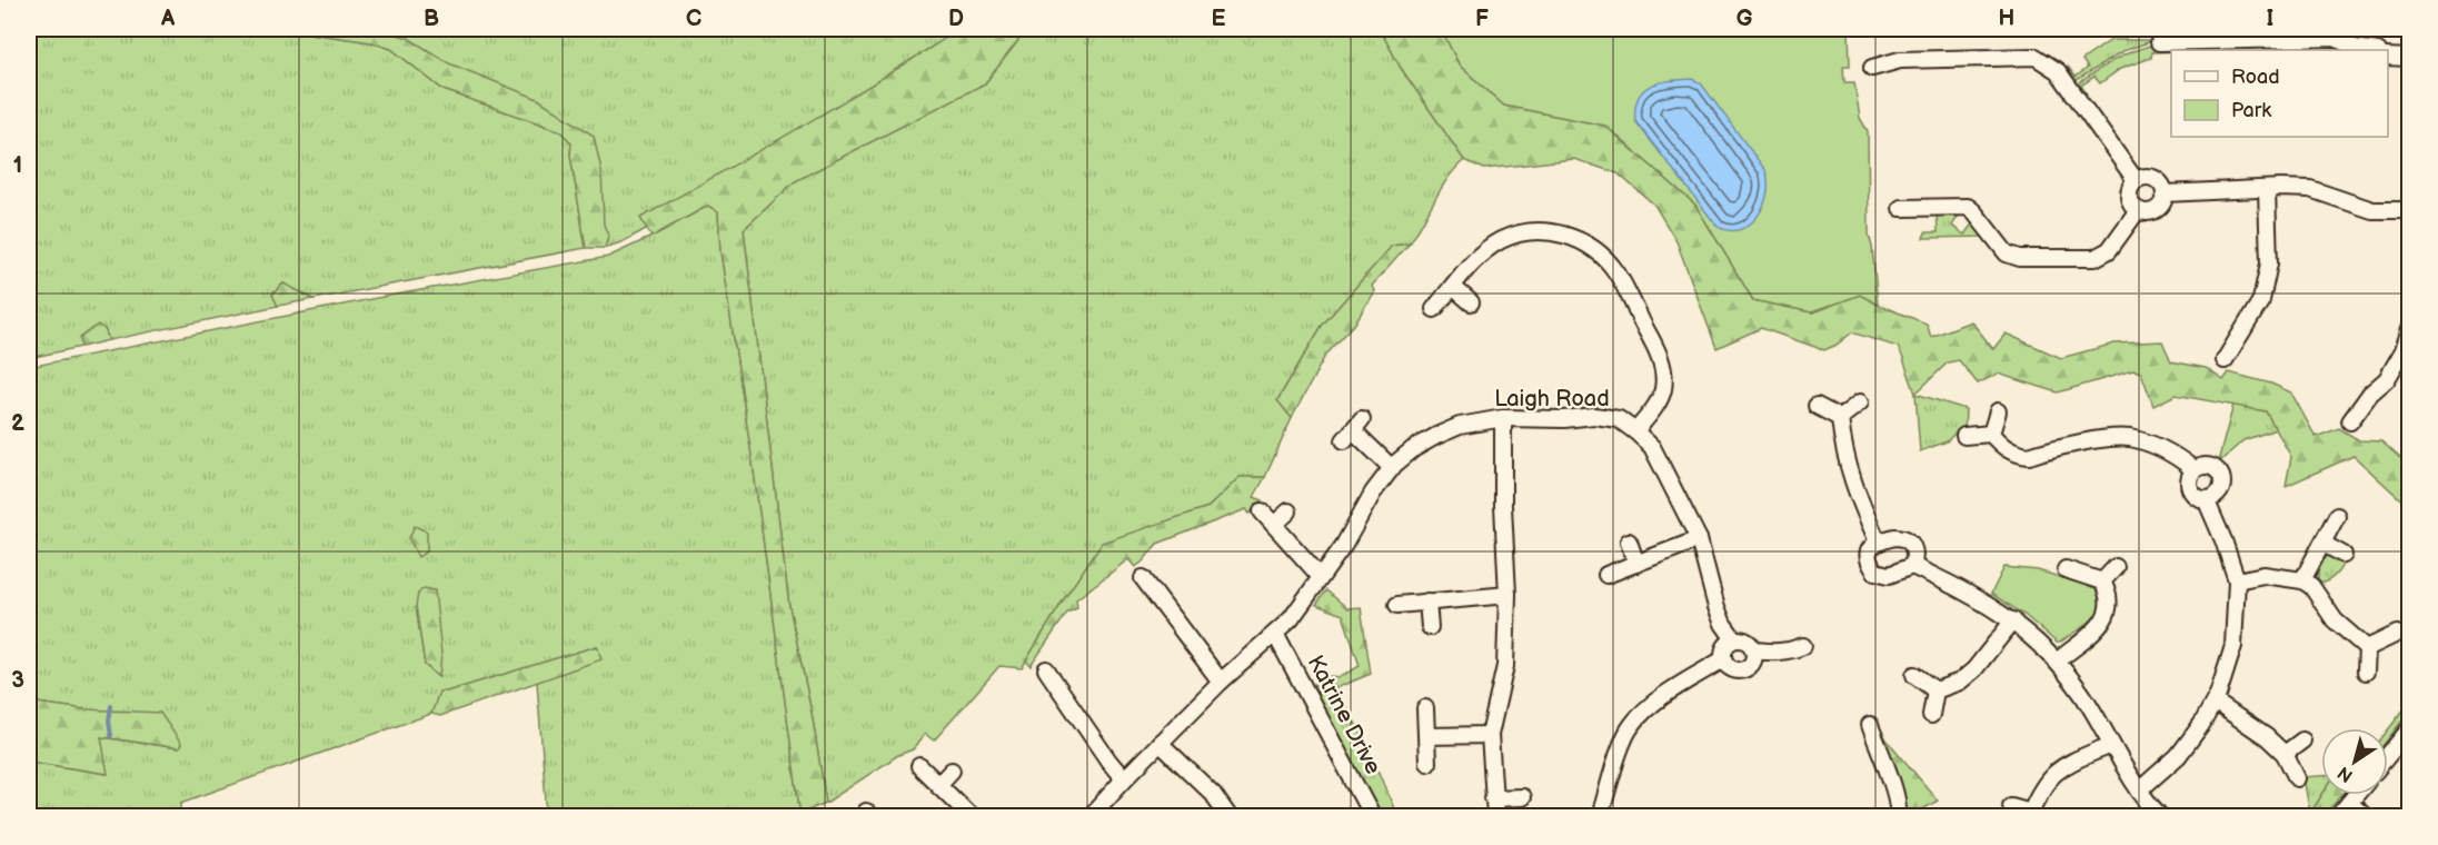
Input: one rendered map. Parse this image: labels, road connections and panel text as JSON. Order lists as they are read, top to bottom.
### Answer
{
  "streets": {
    "street": ["Laigh Road", "Katrine Drive"]
  },
  "crossings": [
    ["Laigh Road", "Katrine Drive"]
  ],
  "legend": ["Road", "Park"],
  "north": "bottom left",
  "grid": {
    "columns": [
      "A",
      "B",
      "C",
      "D",
      "E",
      "F",
      "G",
      "H",
      "I"
    ],
    "rows": ["1", "2", "3"]
  }
}
